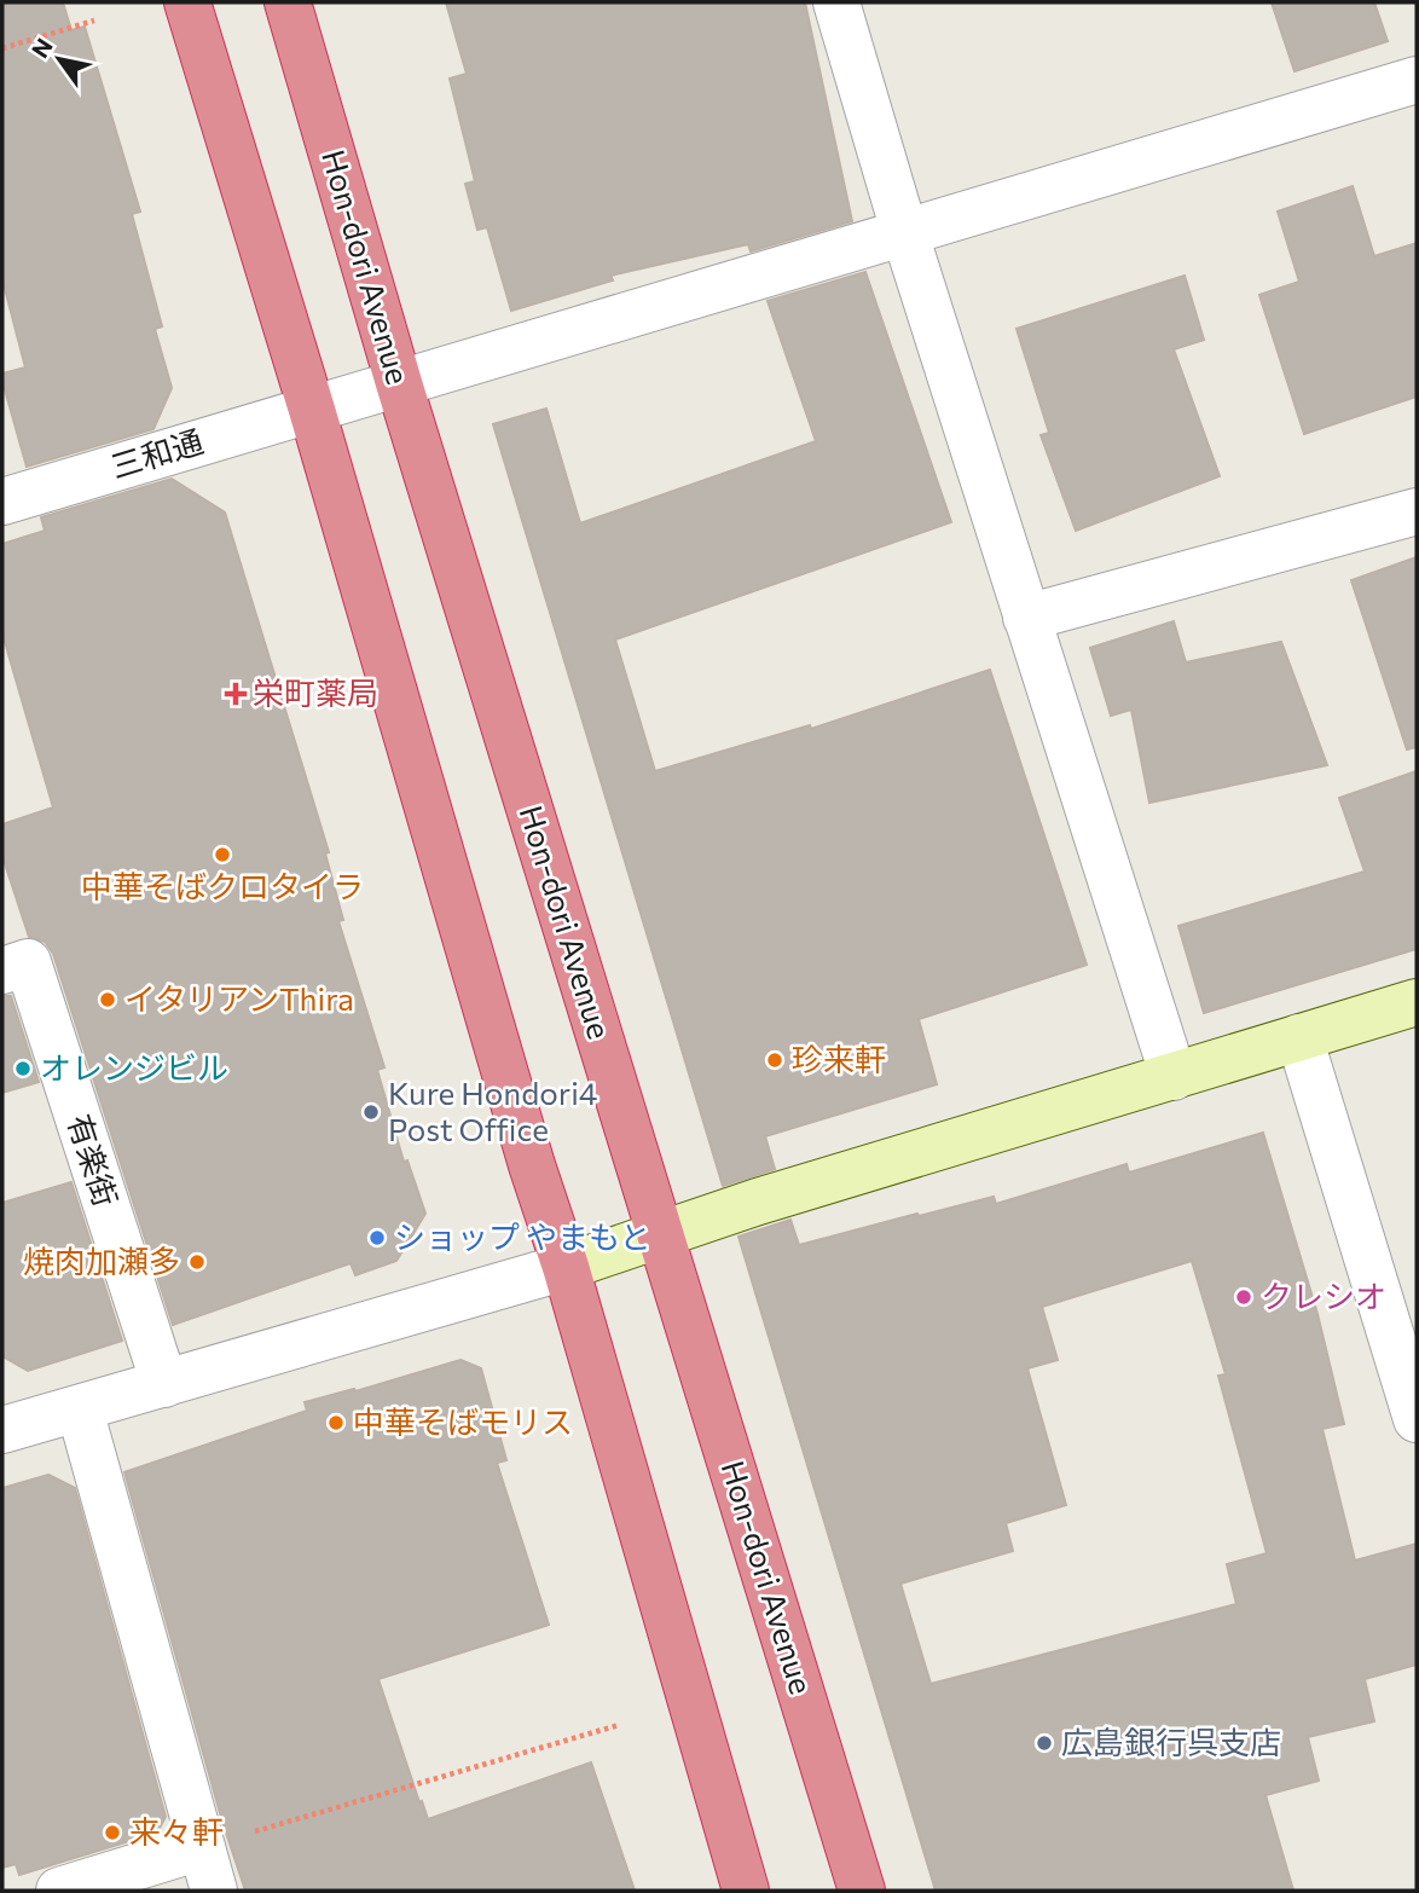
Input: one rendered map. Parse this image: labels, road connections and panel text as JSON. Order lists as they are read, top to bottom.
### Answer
{
  "streets": {
    "highway": ["Hon-dori Avenue"],
    "street": ["三和通", "有楽街"]
  },
  "crossings": [
    ["Hon-dori Avenue", "三和通"]
  ],
  "places": {
    "health": ["栄町薬局"],
    "other": [
      "中華そばクロタイラ",
      "イタリアンThira",
      "珍来軒",
      "オレンジビル",
      "Kure Hondori4 Post Office",
      "ショップ やまもと",
      "焼肉加瀬多",
      "クレシオ",
      "中華そばモリス",
      "広島銀行呉支店",
      "来々軒"
    ]
  },
  "north": "top left"
}
